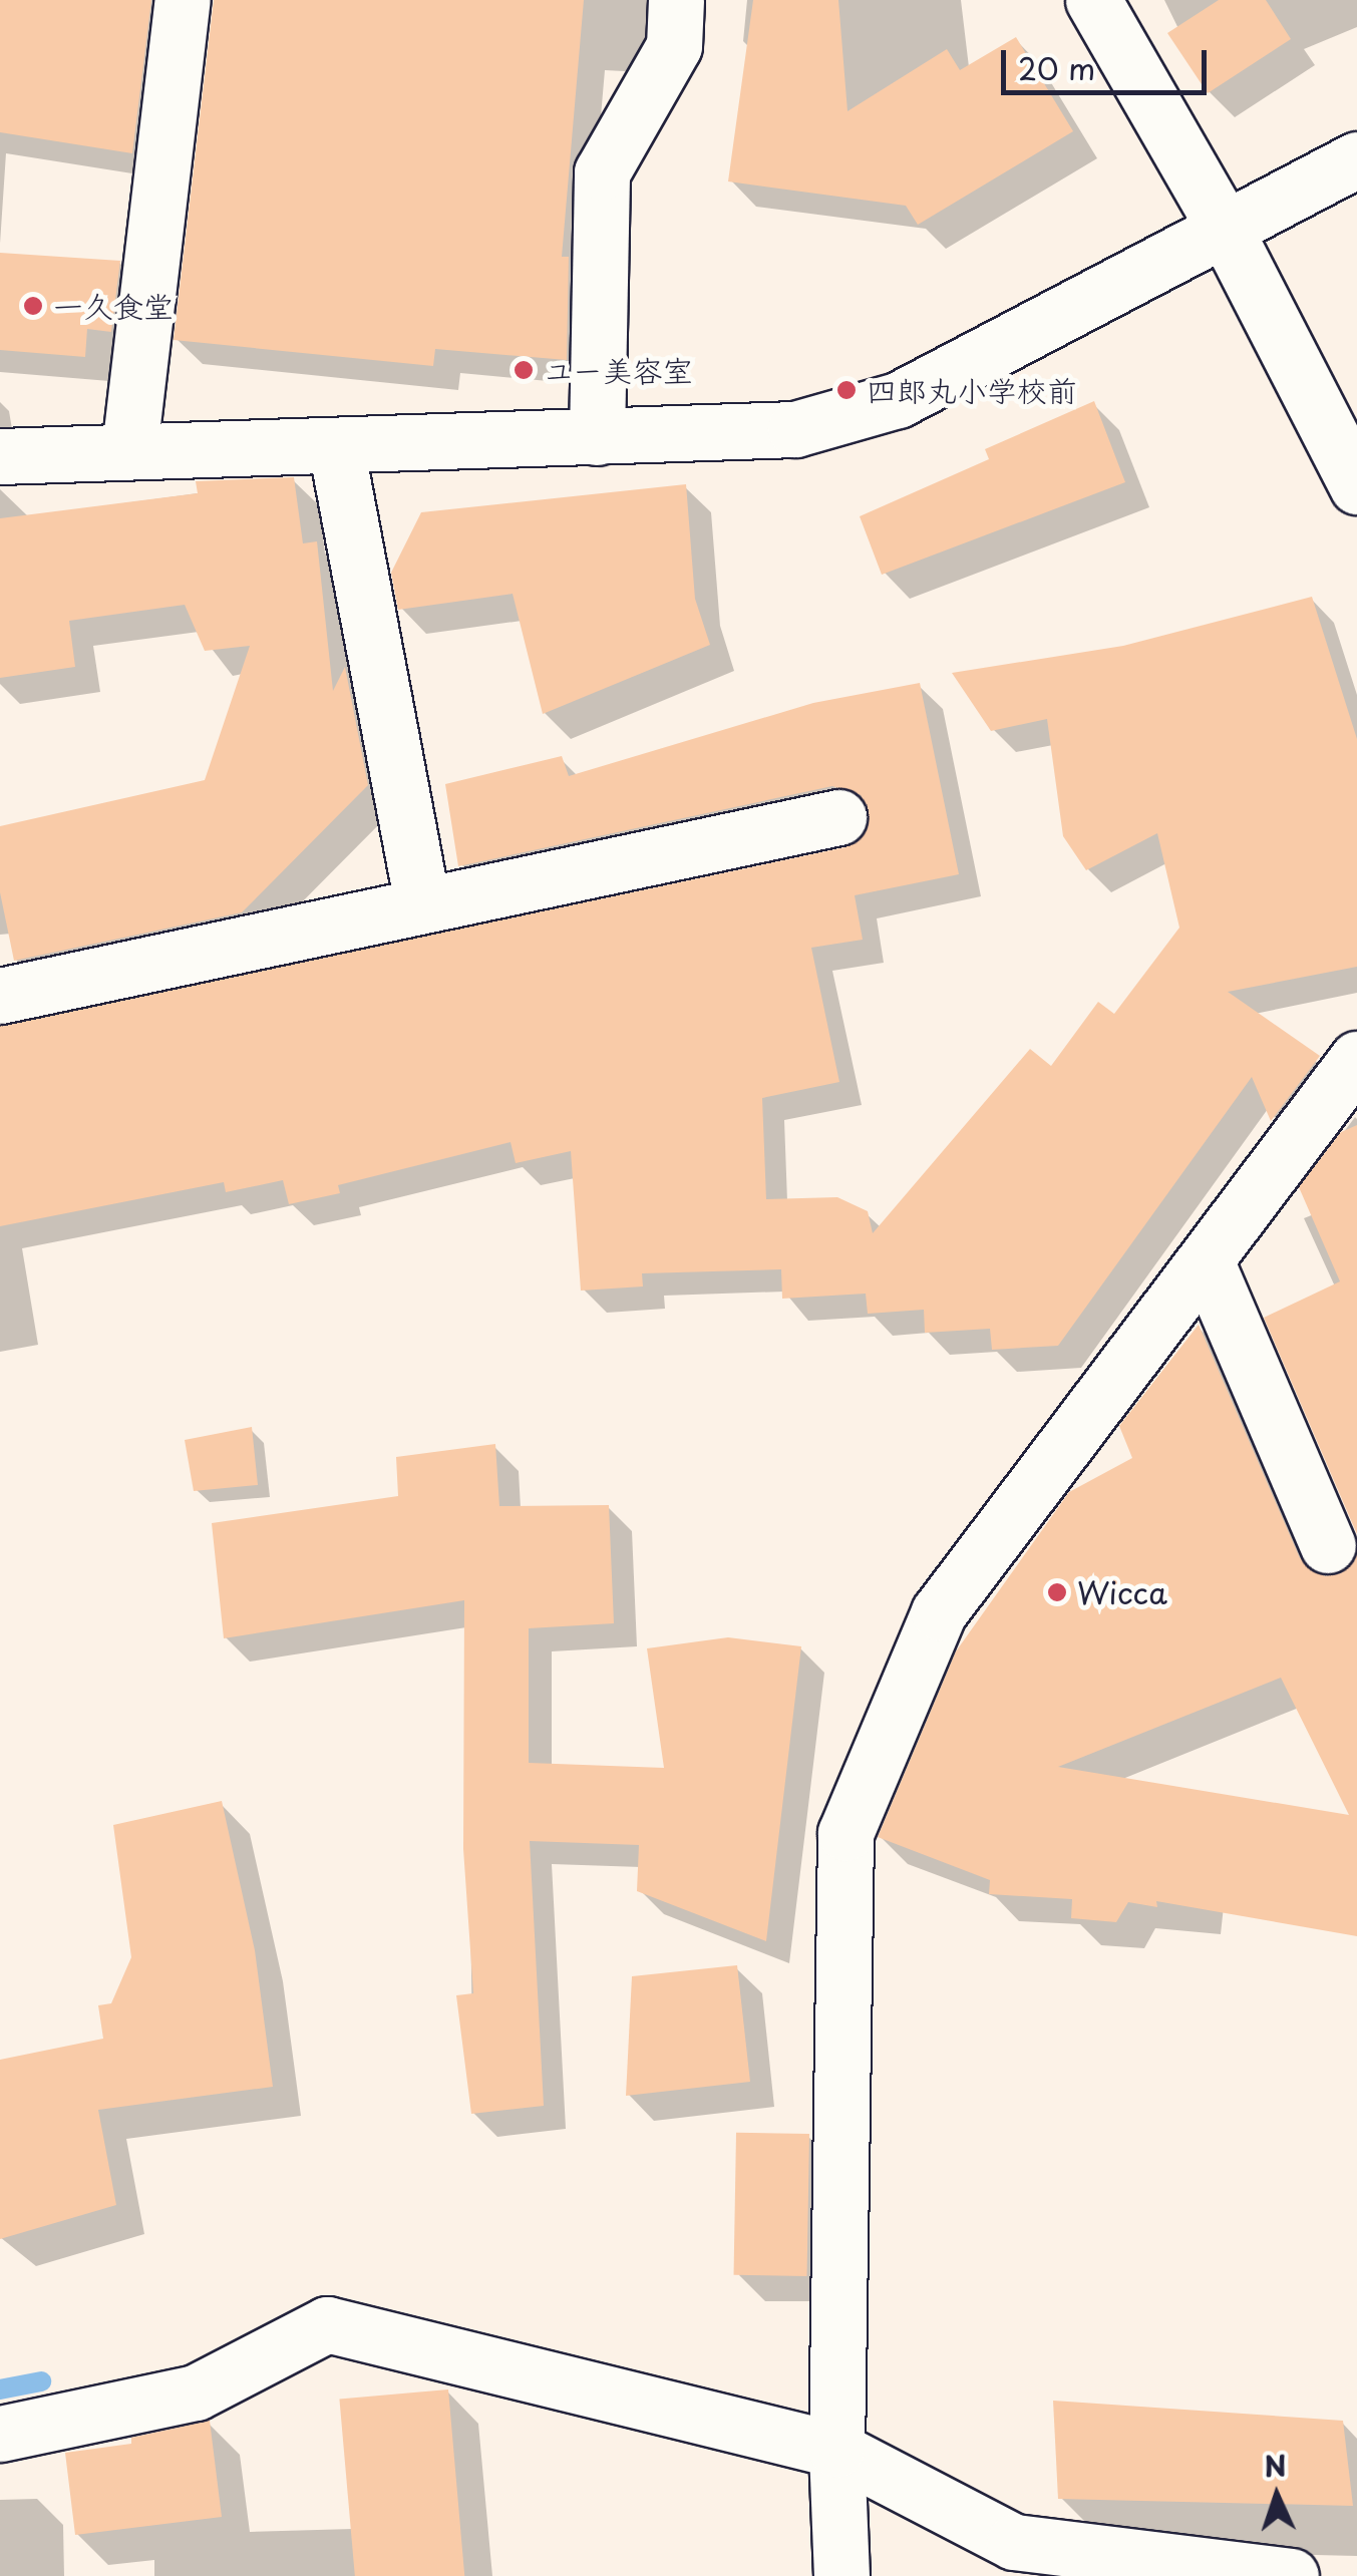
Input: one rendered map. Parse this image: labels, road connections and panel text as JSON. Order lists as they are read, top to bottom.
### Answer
{
  "places": [
    "一久食堂",
    "ユー美容室",
    "四郎丸小学校前",
    "Wicca"
  ],
  "scale_bar": "20 m",
  "north": "top"
}
